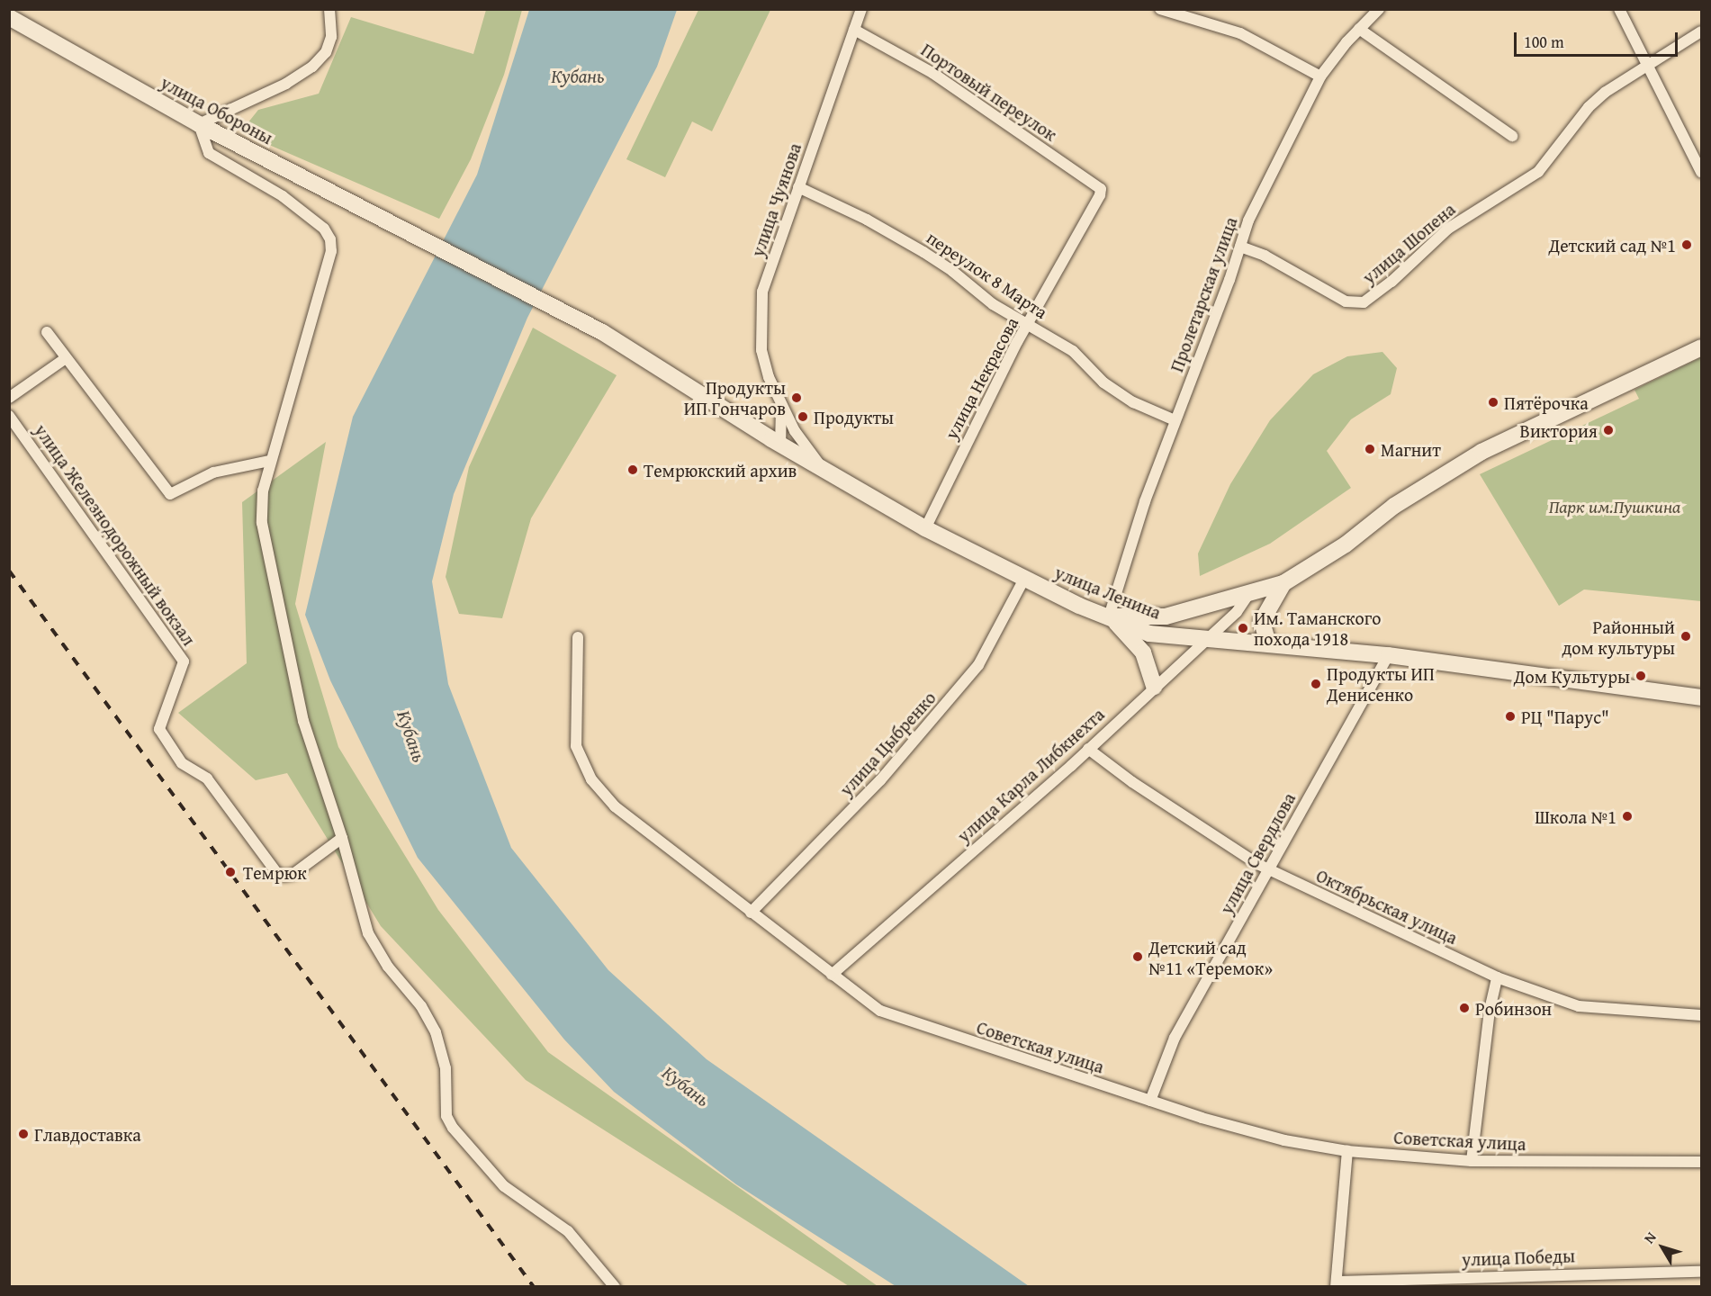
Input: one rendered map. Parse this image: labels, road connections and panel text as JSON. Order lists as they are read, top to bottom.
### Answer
{
  "streets": {
    "main road": ["улица Обороны", "улица Ленина"],
    "street": [
      "Портовый переулок",
      "улица Чуянова",
      "улица Шопена",
      "переулок 8 Марта",
      "Пролетарская улица",
      "улица Некрасова",
      "улица Железнодорожный вокзал",
      "улица Цыбренко",
      "улица Карла Либкнехта",
      "улица Свердлова",
      "Октябрьская улица",
      "Советская улица",
      "улица Победы"
    ]
  },
  "crossings": [
    ["Портовый переулок", "улица Чуянова"],
    ["Портовый переулок", "улица Некрасова"],
    ["улица Обороны", "улица Ленина"],
    ["улица Чуянова", "переулок 8 Марта"],
    ["улица Чуянова", "улица Ленина"],
    ["улица Шопена", "Пролетарская улица"],
    ["переулок 8 Марта", "Пролетарская улица"],
    ["переулок 8 Марта", "улица Некрасова"],
    ["Пролетарская улица", "улица Ленина"],
    ["улица Некрасова", "улица Ленина"],
    ["улица Ленина", "улица Цыбренко"],
    ["улица Ленина", "улица Карла Либкнехта"],
    ["улица Ленина", "улица Свердлова"],
    ["улица Цыбренко", "Советская улица"],
    ["улица Карла Либкнехта", "Октябрьская улица"],
    ["улица Карла Либкнехта", "Советская улица"],
    ["улица Свердлова", "Октябрьская улица"],
    ["улица Свердлова", "Советская улица"]
  ],
  "water": ["Кубань"],
  "parks": ["Парк им.Пушкина"],
  "places": [
    "Детский сад №1",
    "Продукты ИП Гончаров",
    "Пятёрочка",
    "Продукты",
    "Виктория",
    "Магнит",
    "Темрюкский архив",
    "Им. Таманского похода 1918",
    "Районный дом культуры",
    "Дом Культуры",
    "Продукты ИП Денисенко",
    "РЦ \"Парус\"",
    "Школа №1",
    "Темрюк",
    "Детский сад №11 «Теремок»",
    "Робинзон",
    "Главдоставка"
  ],
  "scale_bar": "100 m",
  "north": "top left"
}
